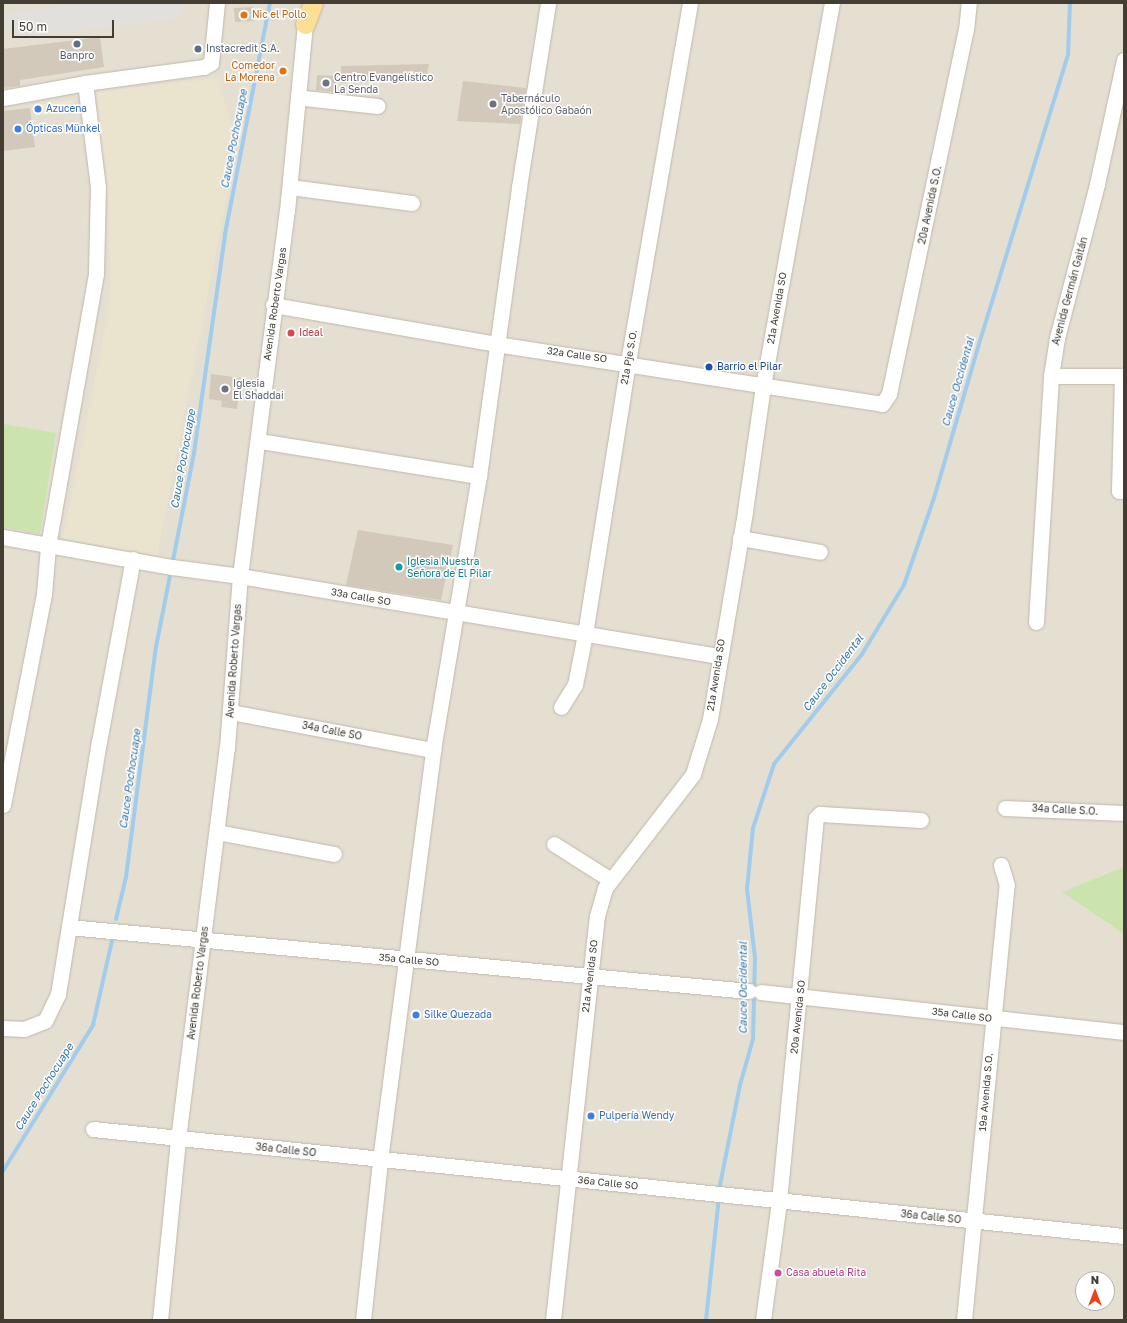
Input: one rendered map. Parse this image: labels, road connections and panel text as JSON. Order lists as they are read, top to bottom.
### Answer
{
  "streets": {
    "street": [
      "20a Avenida S.O.",
      "Avenida Germán Gaitán",
      "Avenida Roberto Vargas",
      "21a Avenida SO",
      "32a Calle SO",
      "21a Pje S.O.",
      "33a Calle SO",
      "34a Calle SO",
      "34a Calle S.O.",
      "35a Calle SO",
      "20a Avenida SO",
      "19a Avenida S.O.",
      "36a Calle SO"
    ]
  },
  "crossings": [
    ["20a Avenida S.O.", "32a Calle SO"],
    ["Avenida Roberto Vargas", "32a Calle SO"],
    ["Avenida Roberto Vargas", "33a Calle SO"],
    ["Avenida Roberto Vargas", "34a Calle SO"],
    ["Avenida Roberto Vargas", "35a Calle SO"],
    ["Avenida Roberto Vargas", "36a Calle SO"],
    ["21a Avenida SO", "32a Calle SO"],
    ["21a Avenida SO", "33a Calle SO"],
    ["21a Avenida SO", "35a Calle SO"],
    ["21a Avenida SO", "36a Calle SO"],
    ["32a Calle SO", "21a Pje S.O."],
    ["21a Pje S.O.", "33a Calle SO"],
    ["35a Calle SO", "20a Avenida SO"],
    ["35a Calle SO", "19a Avenida S.O."],
    ["20a Avenida SO", "36a Calle SO"],
    ["19a Avenida S.O.", "36a Calle SO"]
  ],
  "water": ["Cauce Pochocuape", "Cauce Occidental"],
  "places": [
    "Nic el Pollo",
    "Banpro",
    "Instacredit S.A.",
    "Comedor La Morena",
    "Centro Evangelístico La Senda",
    "Tabernáculo Apostólico Gabaón",
    "Azucena",
    "Ópticas Münkel",
    "Ideal",
    "Barrio el Pilar",
    "Iglesia El Shaddai",
    "Iglesia Nuestra Señora de El Pilar",
    "Silke Quezada",
    "Pulpería Wendy",
    "Casa abuela Rita"
  ],
  "scale_bar": "50 m",
  "north": "top"
}
